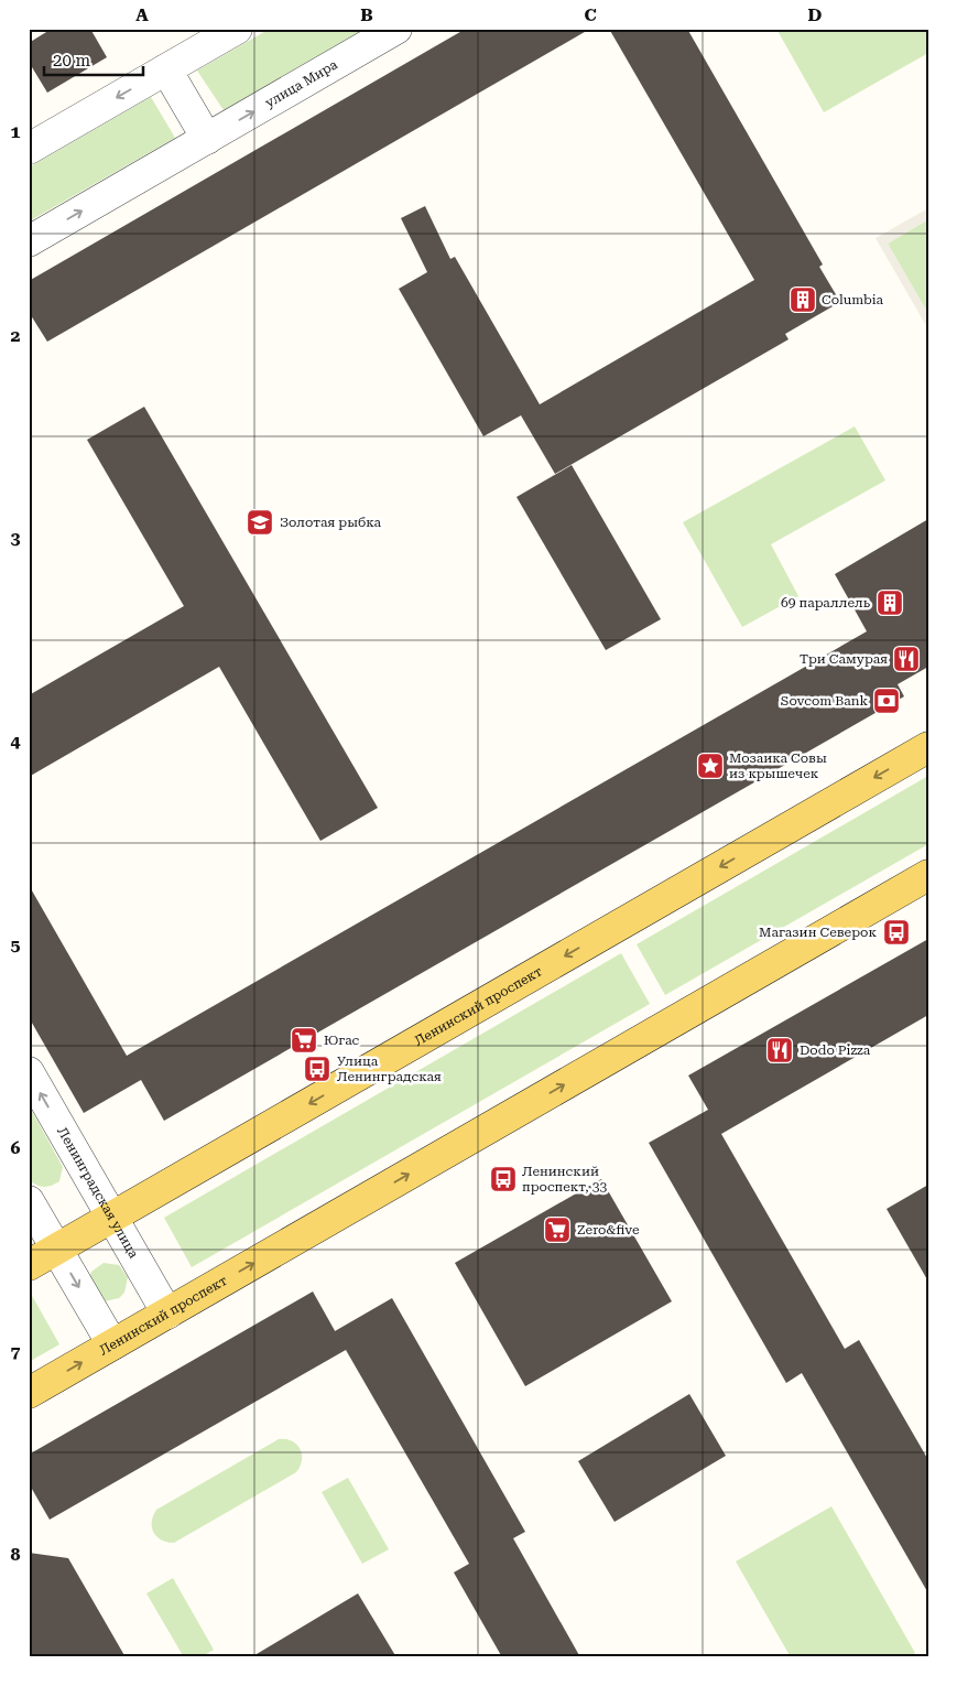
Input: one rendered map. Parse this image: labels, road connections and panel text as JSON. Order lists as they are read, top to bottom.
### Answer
{
  "streets": {
    "main road": ["Ленинский проспект"],
    "street": ["улица Мира", "Ленинградская улица"]
  },
  "crossings": [
    ["Ленинский проспект", "Ленинградская улица"]
  ],
  "places": {
    "building": ["Columbia", "69 параллель"],
    "school or university": ["Золотая рыбка"],
    "restaurant": ["Три Самурая", "Dodo Pizza"],
    "bank": ["Sovcom Bank"],
    "place": ["Мозаика Совы из крышечек"],
    "bus stop": ["Магазин Северок", "Улица Ленинградская", "Ленинский проспект, 33"],
    "supermarket": ["Югас", "Zero&five"]
  },
  "scale_bar": "20 m",
  "grid": {
    "columns": [
      "A",
      "B",
      "C",
      "D"
    ],
    "rows": [
      "1",
      "2",
      "3",
      "4",
      "5",
      "6",
      "7",
      "8"
    ]
  }
}
